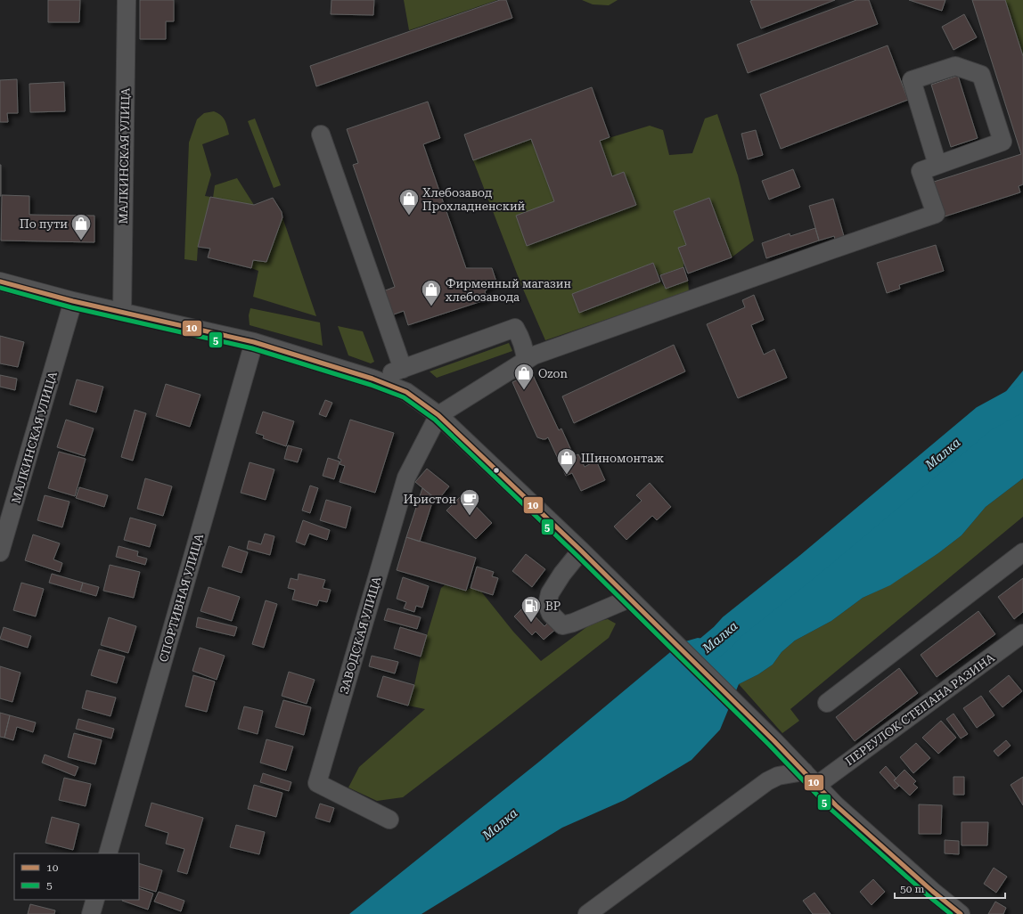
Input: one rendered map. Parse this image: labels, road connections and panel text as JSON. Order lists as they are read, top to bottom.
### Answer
{
  "streets": {
    "street": [
      "МАЛКИНСКАЯ УЛИЦА",
      "СПОРТИВНАЯ УЛИЦА",
      "ЗАВОДСКАЯ УЛИЦА",
      "ПЕРЕУЛОК СТЕПАНА РАЗИНА"
    ]
  },
  "water": ["Малка"],
  "places": {
    "shop": [
      "Хлебозавод Прохладненский",
      "По пути",
      "Фирменный магазин хлебозавода",
      "Ozon",
      "Шиномонтаж"
    ],
    "cafe": ["Иристон"],
    "fuel station": ["BP"]
  },
  "lines": ["transit line 10", "transit line 5"],
  "legend": ["10", "5"],
  "scale_bar": "50 m"
}
